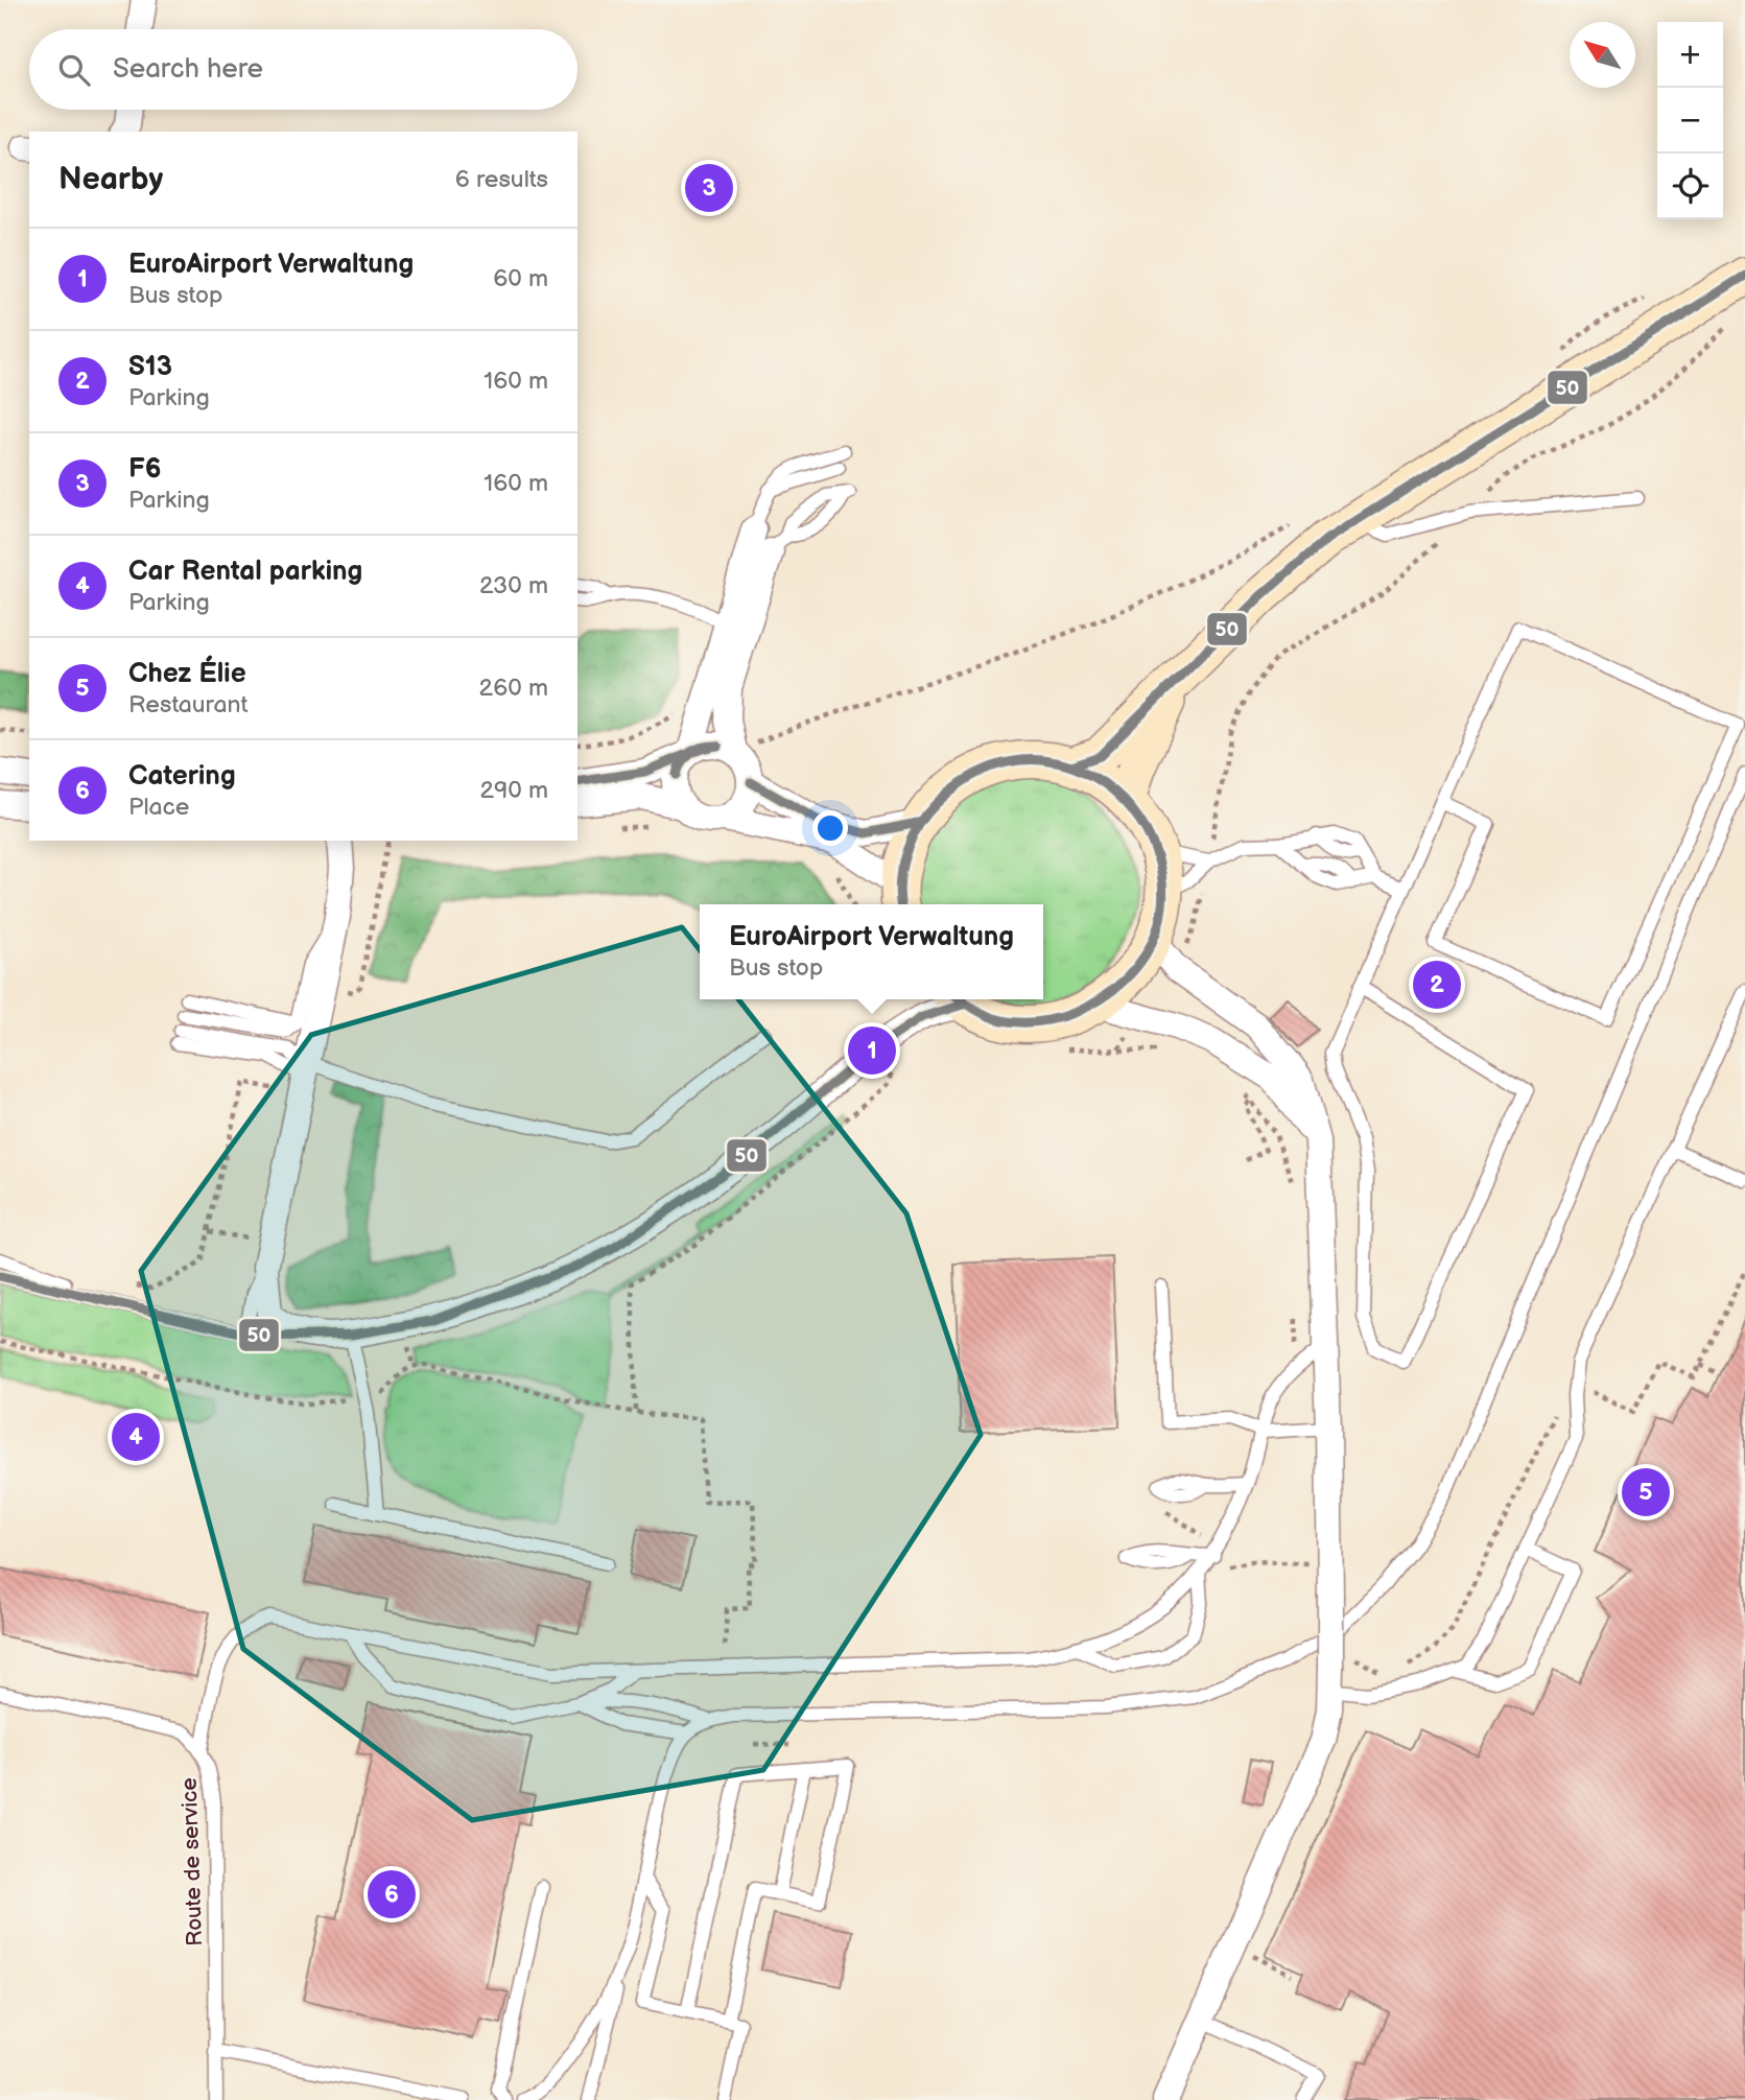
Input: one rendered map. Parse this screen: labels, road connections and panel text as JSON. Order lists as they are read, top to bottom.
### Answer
{
  "streets": {
    "lane": ["Route de service"]
  },
  "lines": ["transit line 50"],
  "north": "top left",
  "page": {
    "map_buttons": ["+", "−"],
    "search": "Search here",
    "heading": ["Nearby", "6 results"],
    "pins": [
      "3",
      "2",
      "1",
      "4",
      "5",
      "6"
    ],
    "list": [
      {
        "mark": "1",
        "name": "EuroAirport Verwaltung",
        "note": "Bus stop",
        "value": "60 m"
      },
      {
        "mark": "2",
        "name": "S13",
        "note": "Parking",
        "value": "160 m"
      },
      {
        "mark": "3",
        "name": "F6",
        "note": "Parking",
        "value": "160 m"
      },
      {
        "mark": "4",
        "name": "Car Rental parking",
        "note": "Parking",
        "value": "230 m"
      },
      {
        "mark": "5",
        "name": "Chez Élie",
        "note": "Restaurant",
        "value": "260 m"
      },
      {
        "mark": "6",
        "name": "Catering",
        "note": "Place",
        "value": "290 m"
      }
    ],
    "popup": ["EuroAirport Verwaltung", "Bus stop"]
  }
}
